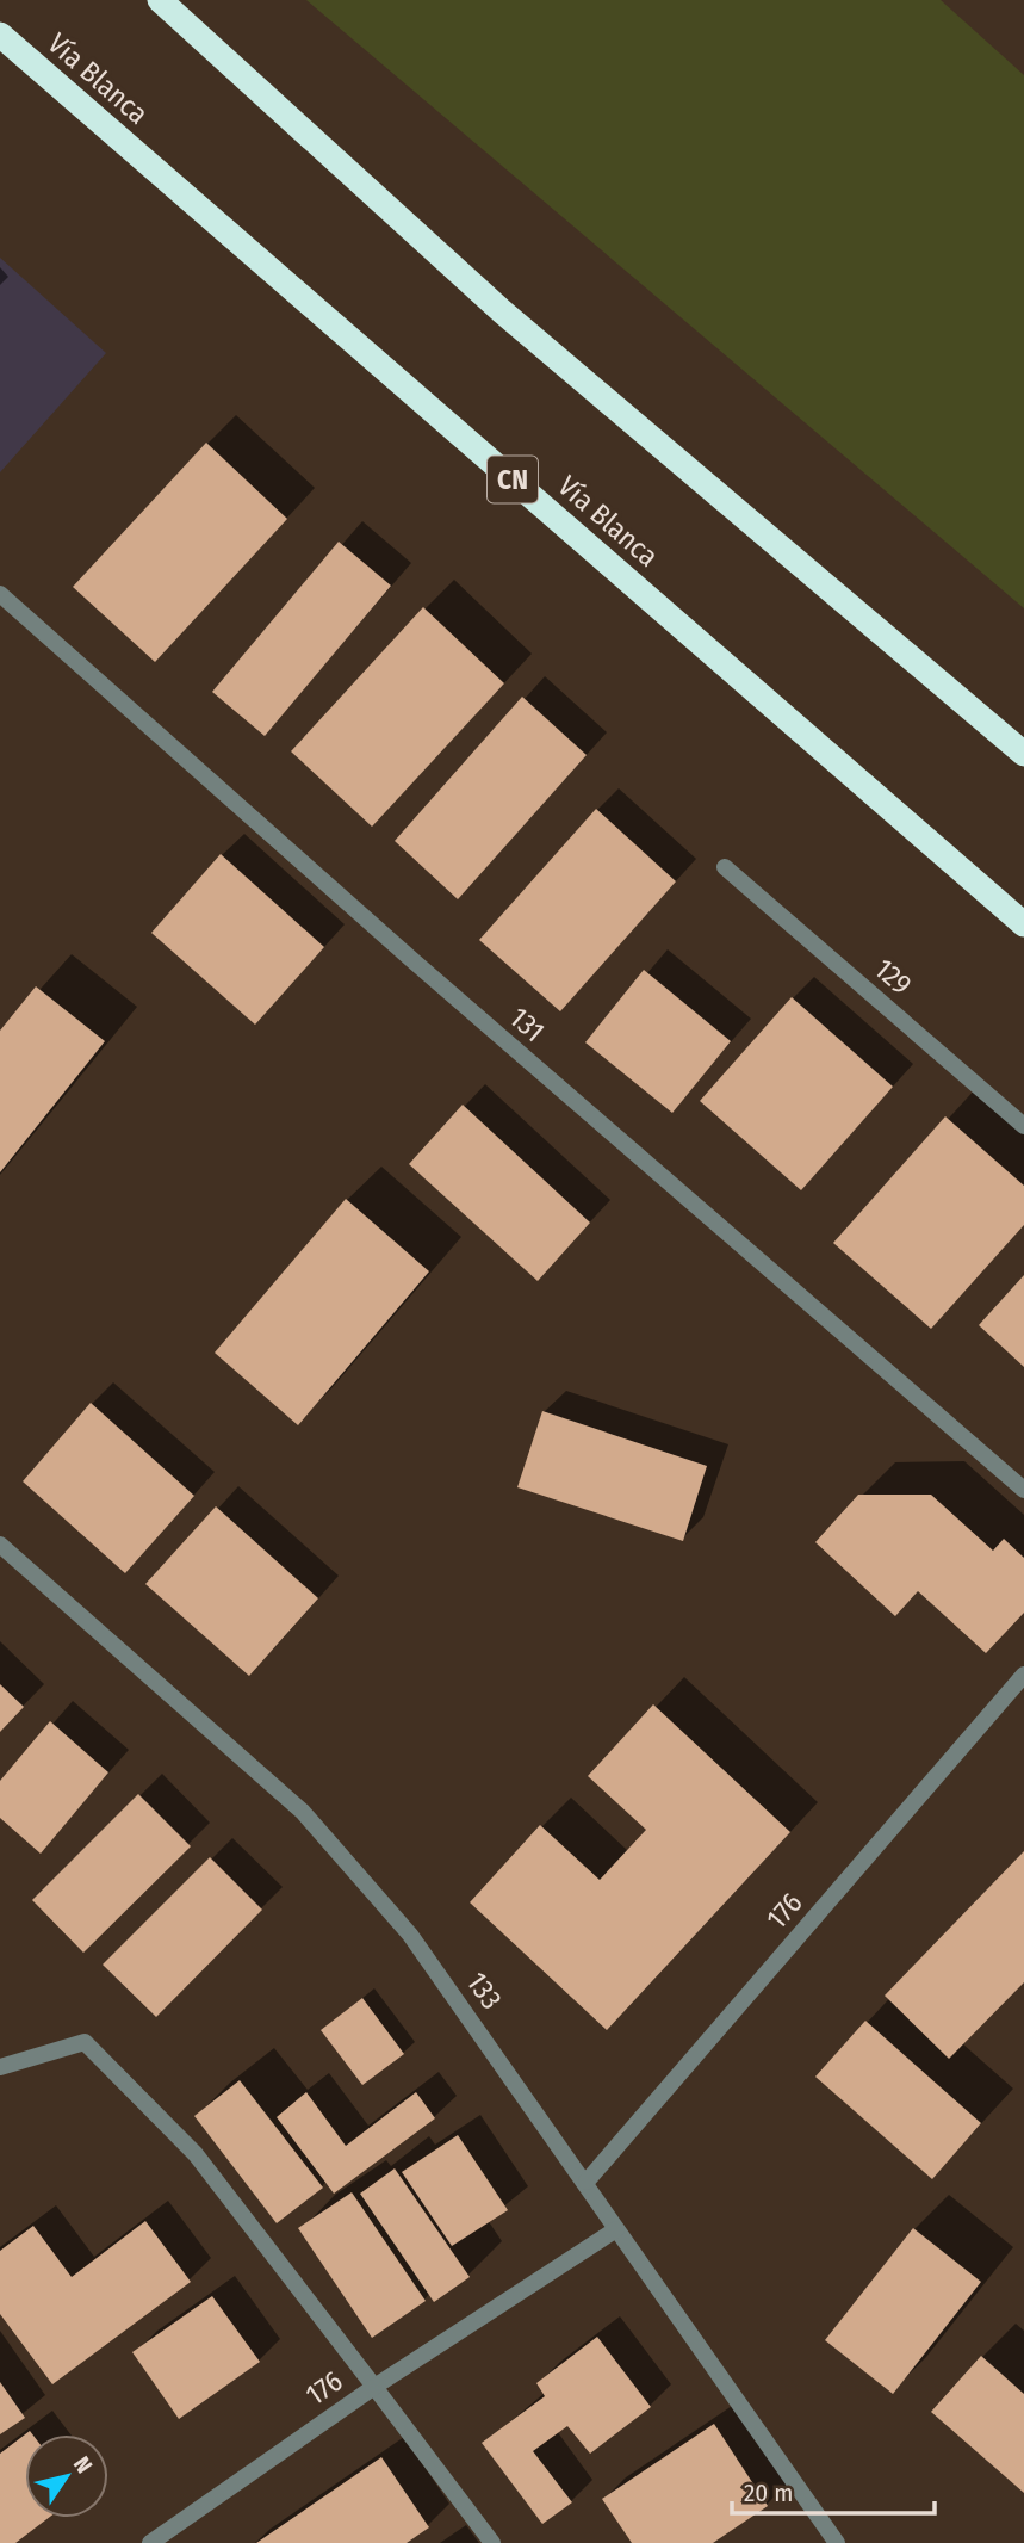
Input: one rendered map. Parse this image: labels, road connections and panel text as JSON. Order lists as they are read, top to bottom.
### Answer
{
  "streets": {
    "highway": ["Vía Blanca", "CN"],
    "street": [
      "129",
      "131",
      "176",
      "133"
    ]
  },
  "crossings": [
    ["176", "133"]
  ],
  "scale_bar": "20 m",
  "north": "top right"
}
